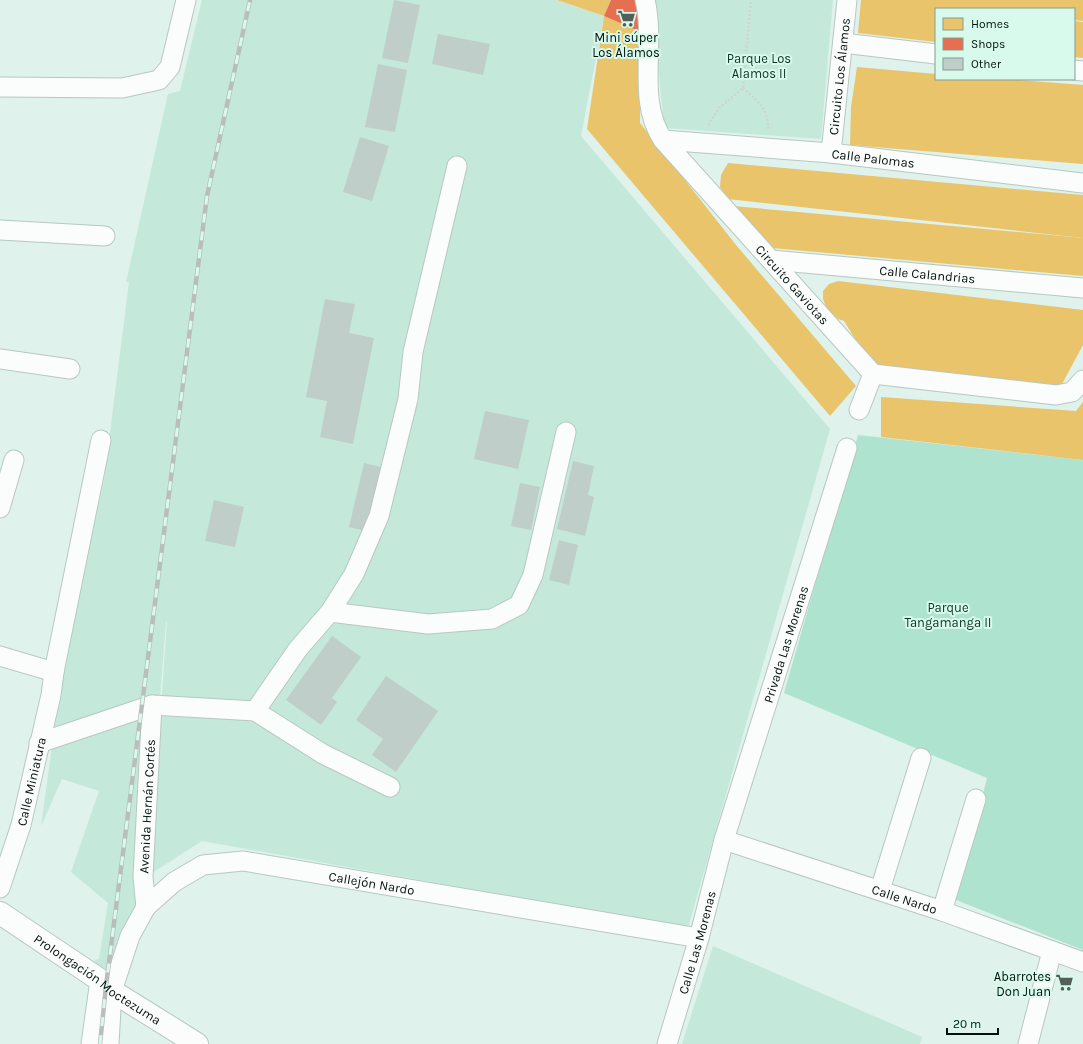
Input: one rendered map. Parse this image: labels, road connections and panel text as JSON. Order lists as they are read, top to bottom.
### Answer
{
  "streets": {
    "street": [
      "Circuito Los Álamos",
      "Calle Palomas",
      "Calle Calandrias",
      "Circuito Gaviotas",
      "Privada Las Morenas",
      "Calle Miniatura",
      "Avenida Hernán Cortés",
      "Callejón Nardo",
      "Calle Nardo",
      "Calle Las Morenas",
      "Prolongación Moctezuma"
    ]
  },
  "crossings": [
    ["Circuito Los Álamos", "Calle Palomas"],
    ["Calle Palomas", "Circuito Gaviotas"],
    ["Calle Calandrias", "Circuito Gaviotas"],
    ["Privada Las Morenas", "Calle Nardo"],
    ["Privada Las Morenas", "Calle Las Morenas"],
    ["Avenida Hernán Cortés", "Callejón Nardo"],
    ["Callejón Nardo", "Calle Las Morenas"],
    ["Callejón Nardo", "Prolongación Moctezuma"],
    ["Calle Nardo", "Calle Las Morenas"]
  ],
  "parks": ["Parque Los Alamos II", "Parque Tangamanga II"],
  "places": {
    "supermarket": ["Mini súper Los Álamos", "Abarrotes Don Juan"]
  },
  "legend": ["Homes", "Shops", "Other"],
  "scale_bar": "20 m"
}
